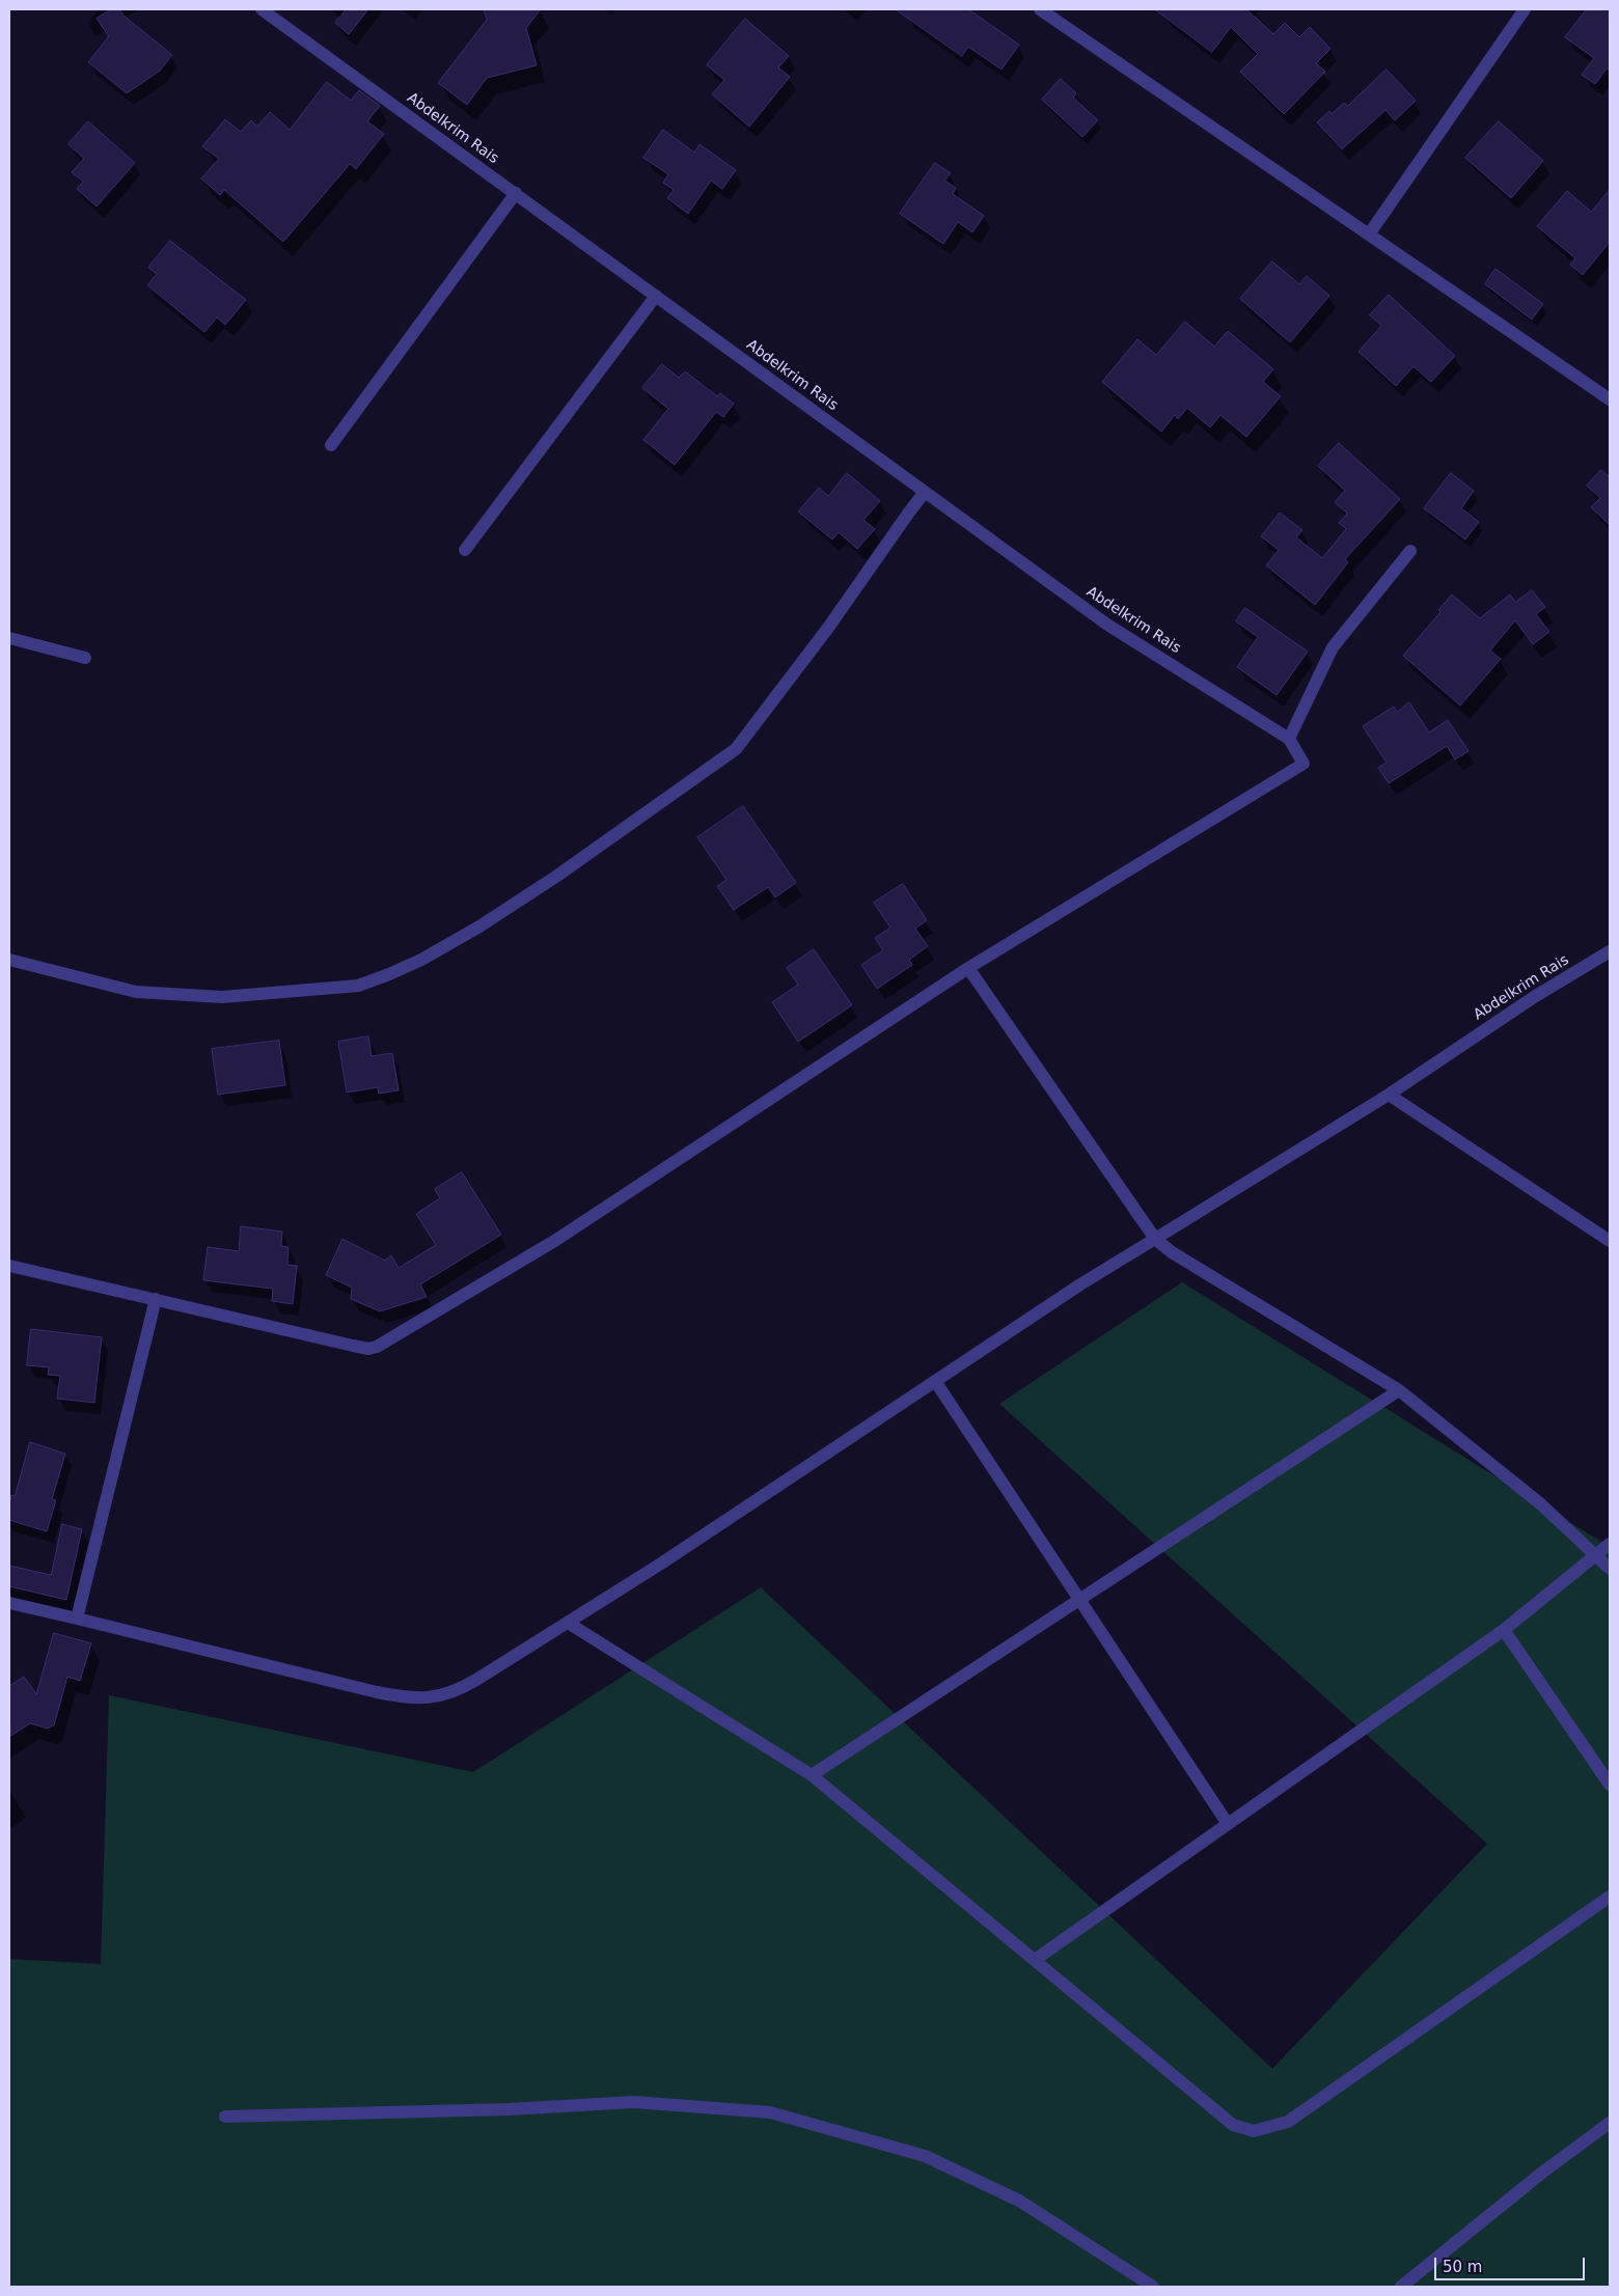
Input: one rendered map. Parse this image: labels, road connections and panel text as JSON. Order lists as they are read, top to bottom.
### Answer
{
  "streets": {
    "street": ["Abdelkrim Rais"]
  },
  "scale_bar": "50 m"
}
